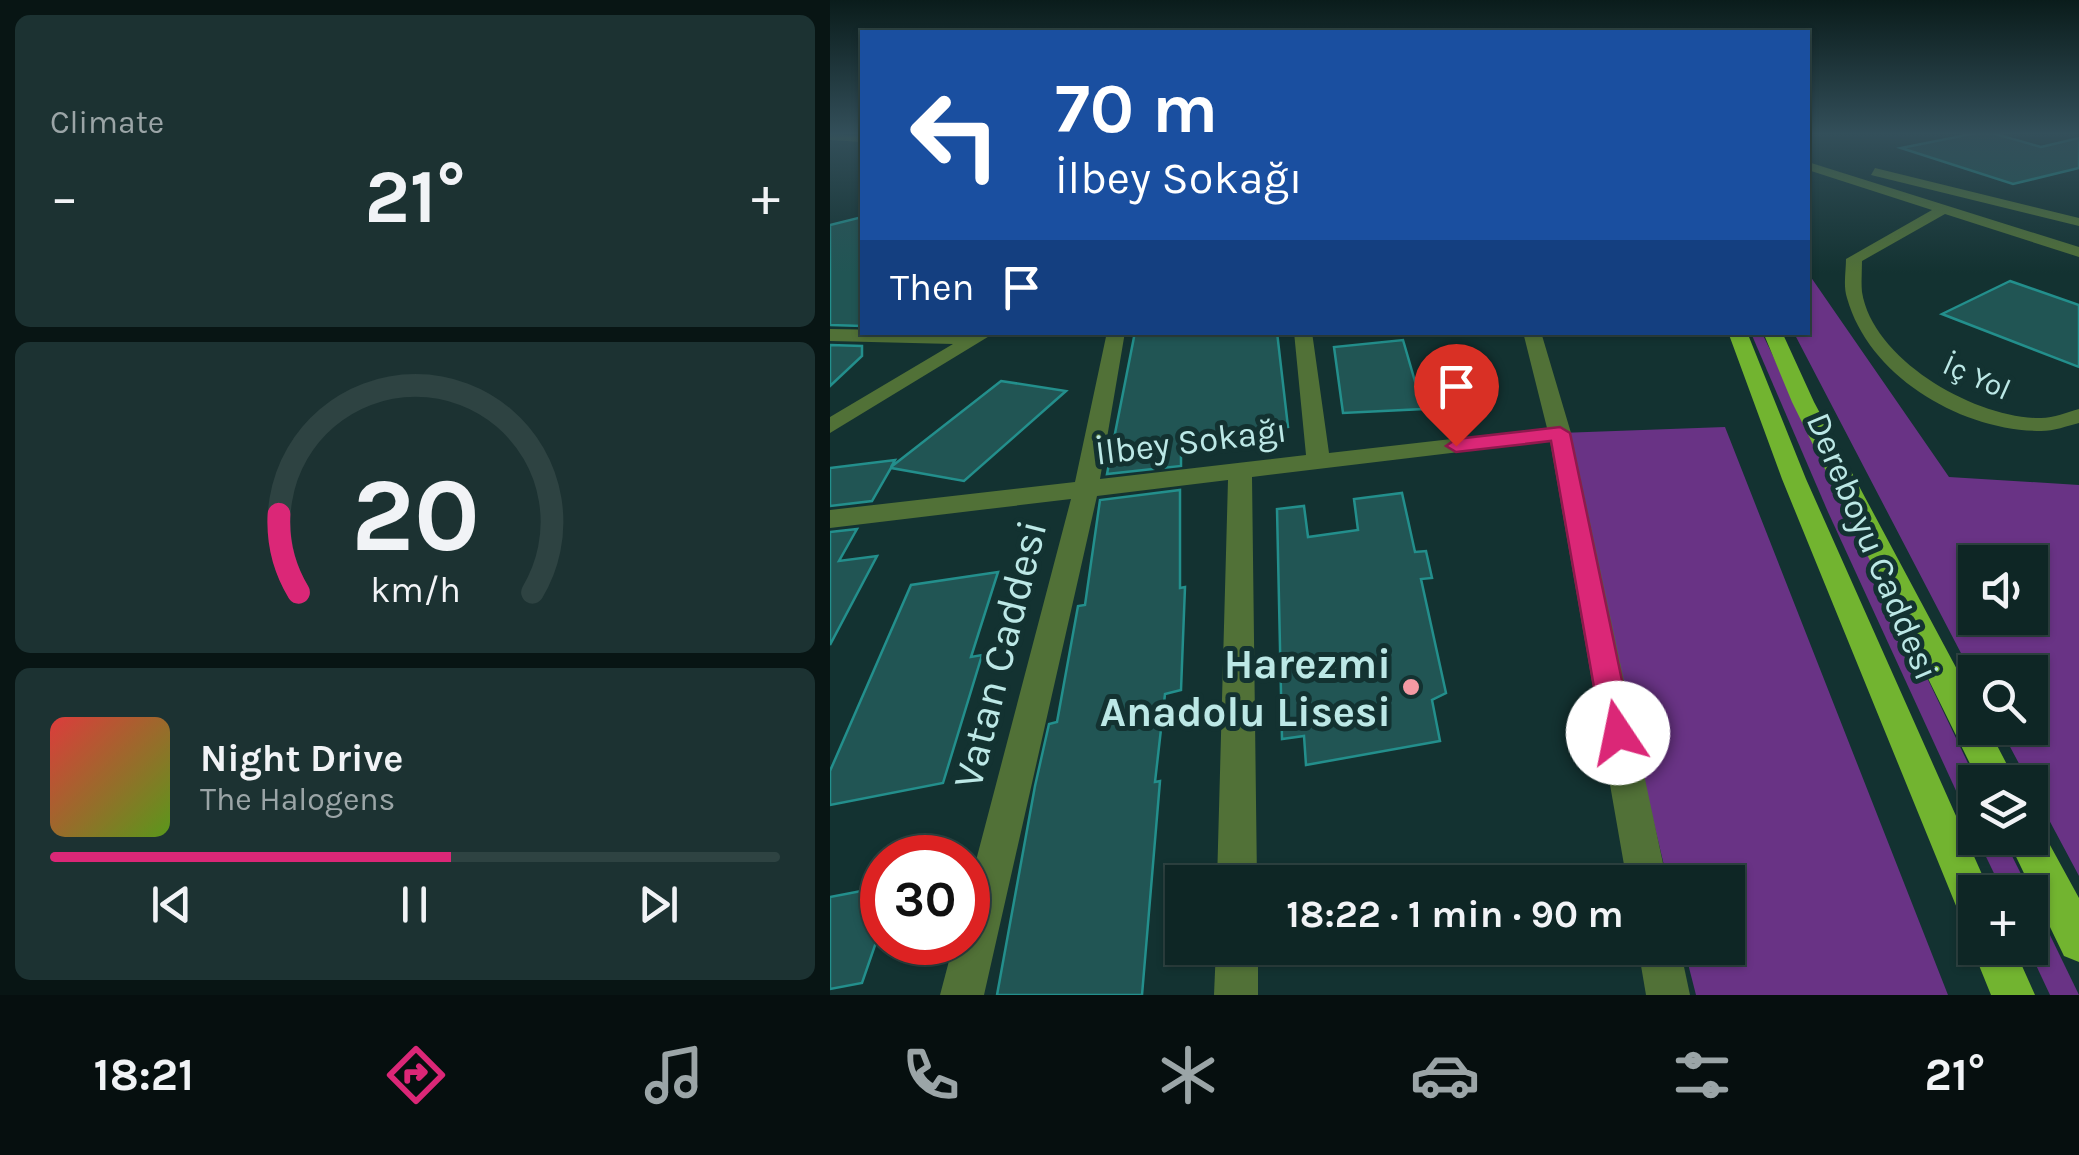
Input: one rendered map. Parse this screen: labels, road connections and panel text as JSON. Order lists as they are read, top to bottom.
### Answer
{
  "streets": {
    "main road": ["Dereboyu Caddesi"],
    "street": ["İç Yol", "İlbey Sokağı", "Vatan Caddesi"]
  },
  "crossings": [
    ["İlbey Sokağı", "Vatan Caddesi"]
  ],
  "places": ["Harezmi Anadolu Lisesi"],
  "page": {
    "tile": "Climate",
    "turn": ["70 m", "İlbey Sokağı"],
    "heat": ["−", "21°", "+"],
    "then": "Then",
    "map_buttons": "+",
    "song": ["Night Drive", "The Halogens"],
    "limit": "30",
    "trip": "18:22 · 1 min · 90 m",
    "tabs": ["18:21", "21°"],
    "gauge": ["20", "km/h"]
  }
}
